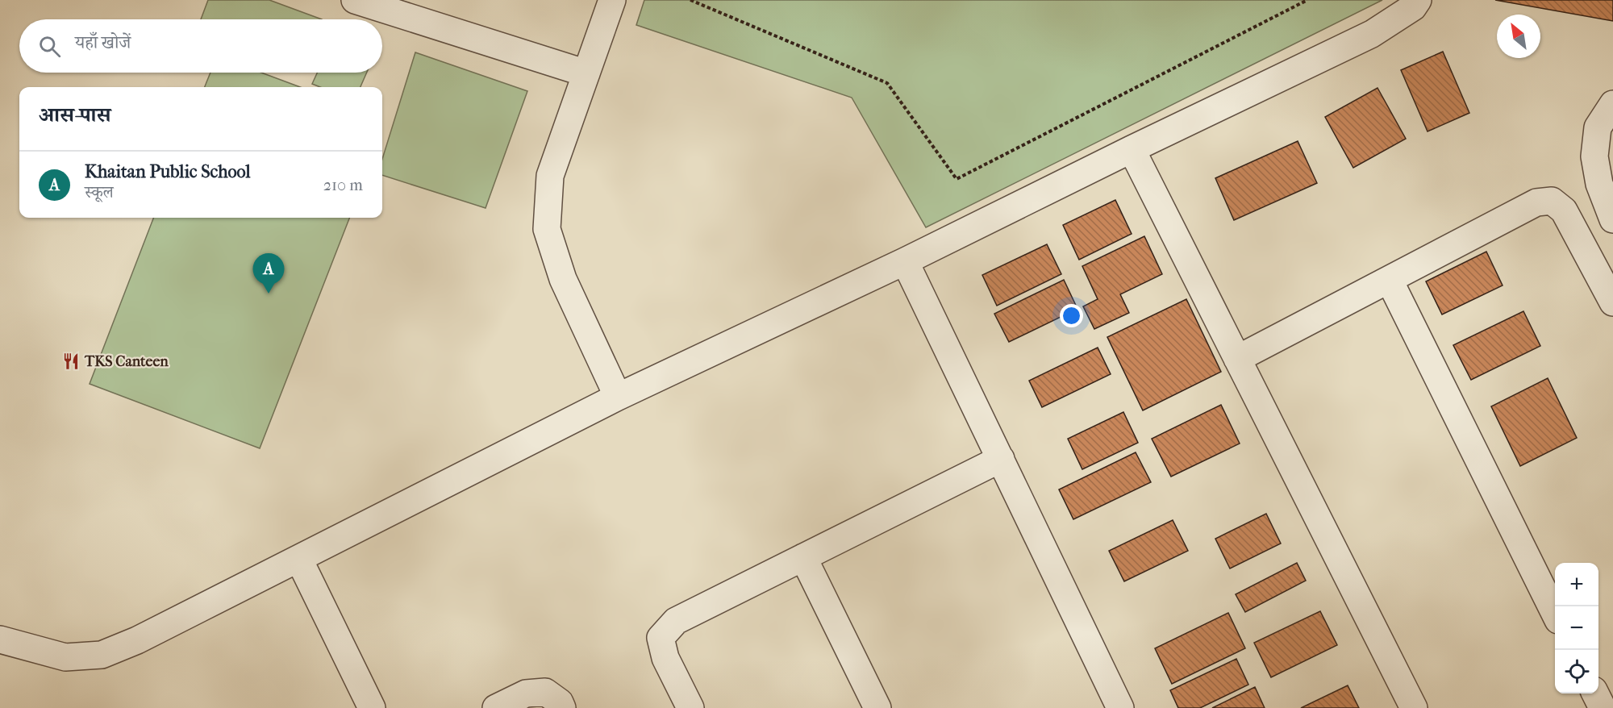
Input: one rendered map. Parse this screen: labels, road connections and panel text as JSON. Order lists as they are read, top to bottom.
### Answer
{
  "places": {
    "restaurant": ["TKS Canteen"]
  },
  "north": "top left",
  "page": {
    "search": "यहाँ खोजें",
    "heading": "आस-पास",
    "list": [
      {
        "mark": "A",
        "name": "Khaitan Public School",
        "note": "स्कूल",
        "value": "210 m"
      }
    ],
    "pins": "A",
    "map_buttons": ["+", "−"]
  }
}
